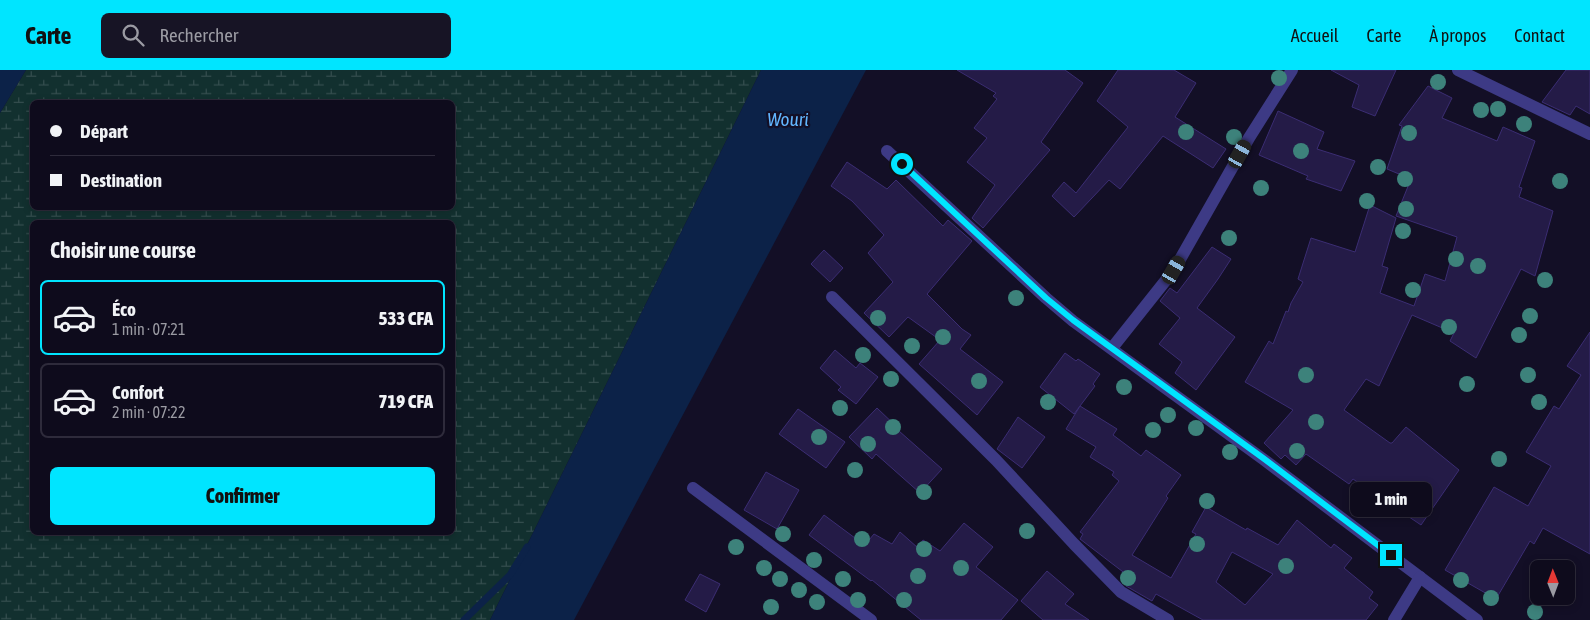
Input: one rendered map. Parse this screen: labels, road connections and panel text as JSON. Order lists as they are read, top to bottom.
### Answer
{
  "water": ["Wouri"],
  "north": "top",
  "page": {
    "header": "Carte",
    "search": "Rechercher",
    "nav": [
      "Accueil",
      "Carte",
      "À propos",
      "Contact"
    ],
    "banner": ["Départ", "Destination"],
    "heading": "Choisir une course",
    "list": [
      {
        "name": "Éco",
        "note": "1 min · 07:21",
        "value": "533 CFA"
      },
      {
        "name": "Confort",
        "note": "2 min · 07:22",
        "value": "719 CFA"
      }
    ],
    "buttons": "Confirmer",
    "bubble": "1 min"
  }
}
